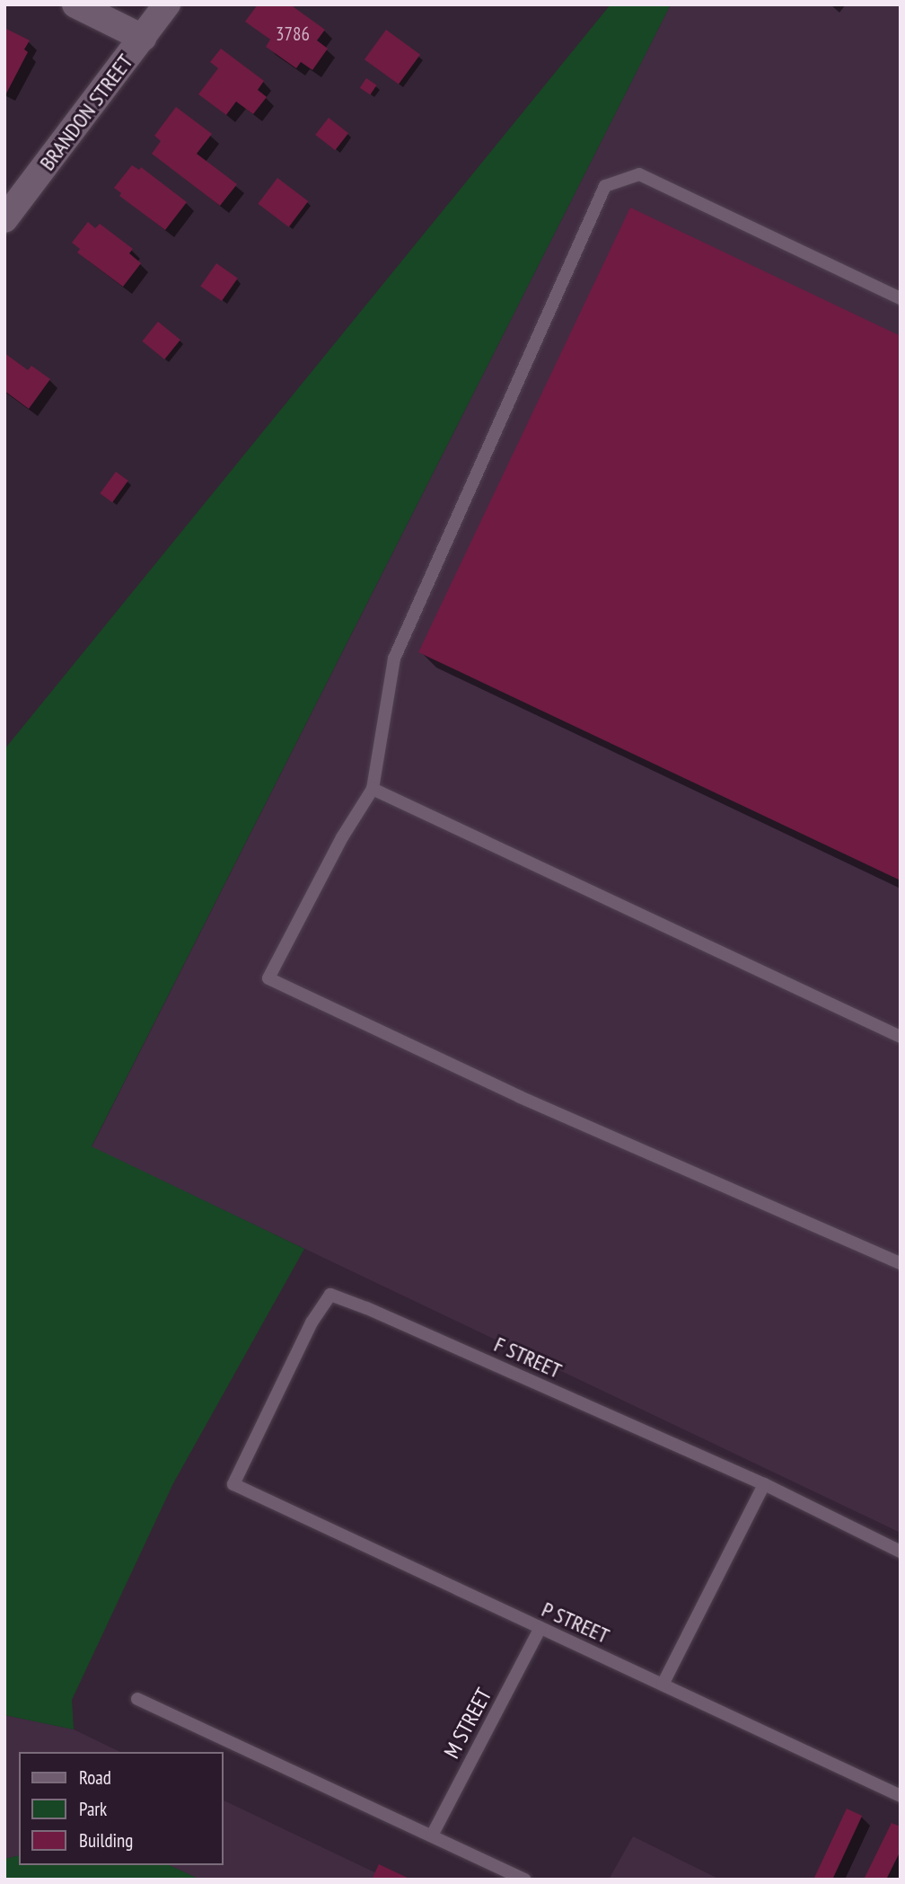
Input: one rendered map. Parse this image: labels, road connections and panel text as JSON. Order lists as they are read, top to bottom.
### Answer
{
  "streets": {
    "street": ["BRANDON STREET"],
    "lane": ["F STREET", "P STREET", "M STREET"]
  },
  "crossings": [
    ["F STREET", "P STREET"],
    ["P STREET", "M STREET"]
  ],
  "house_numbers": ["3786"],
  "legend": ["Road", "Park", "Building"]
}
